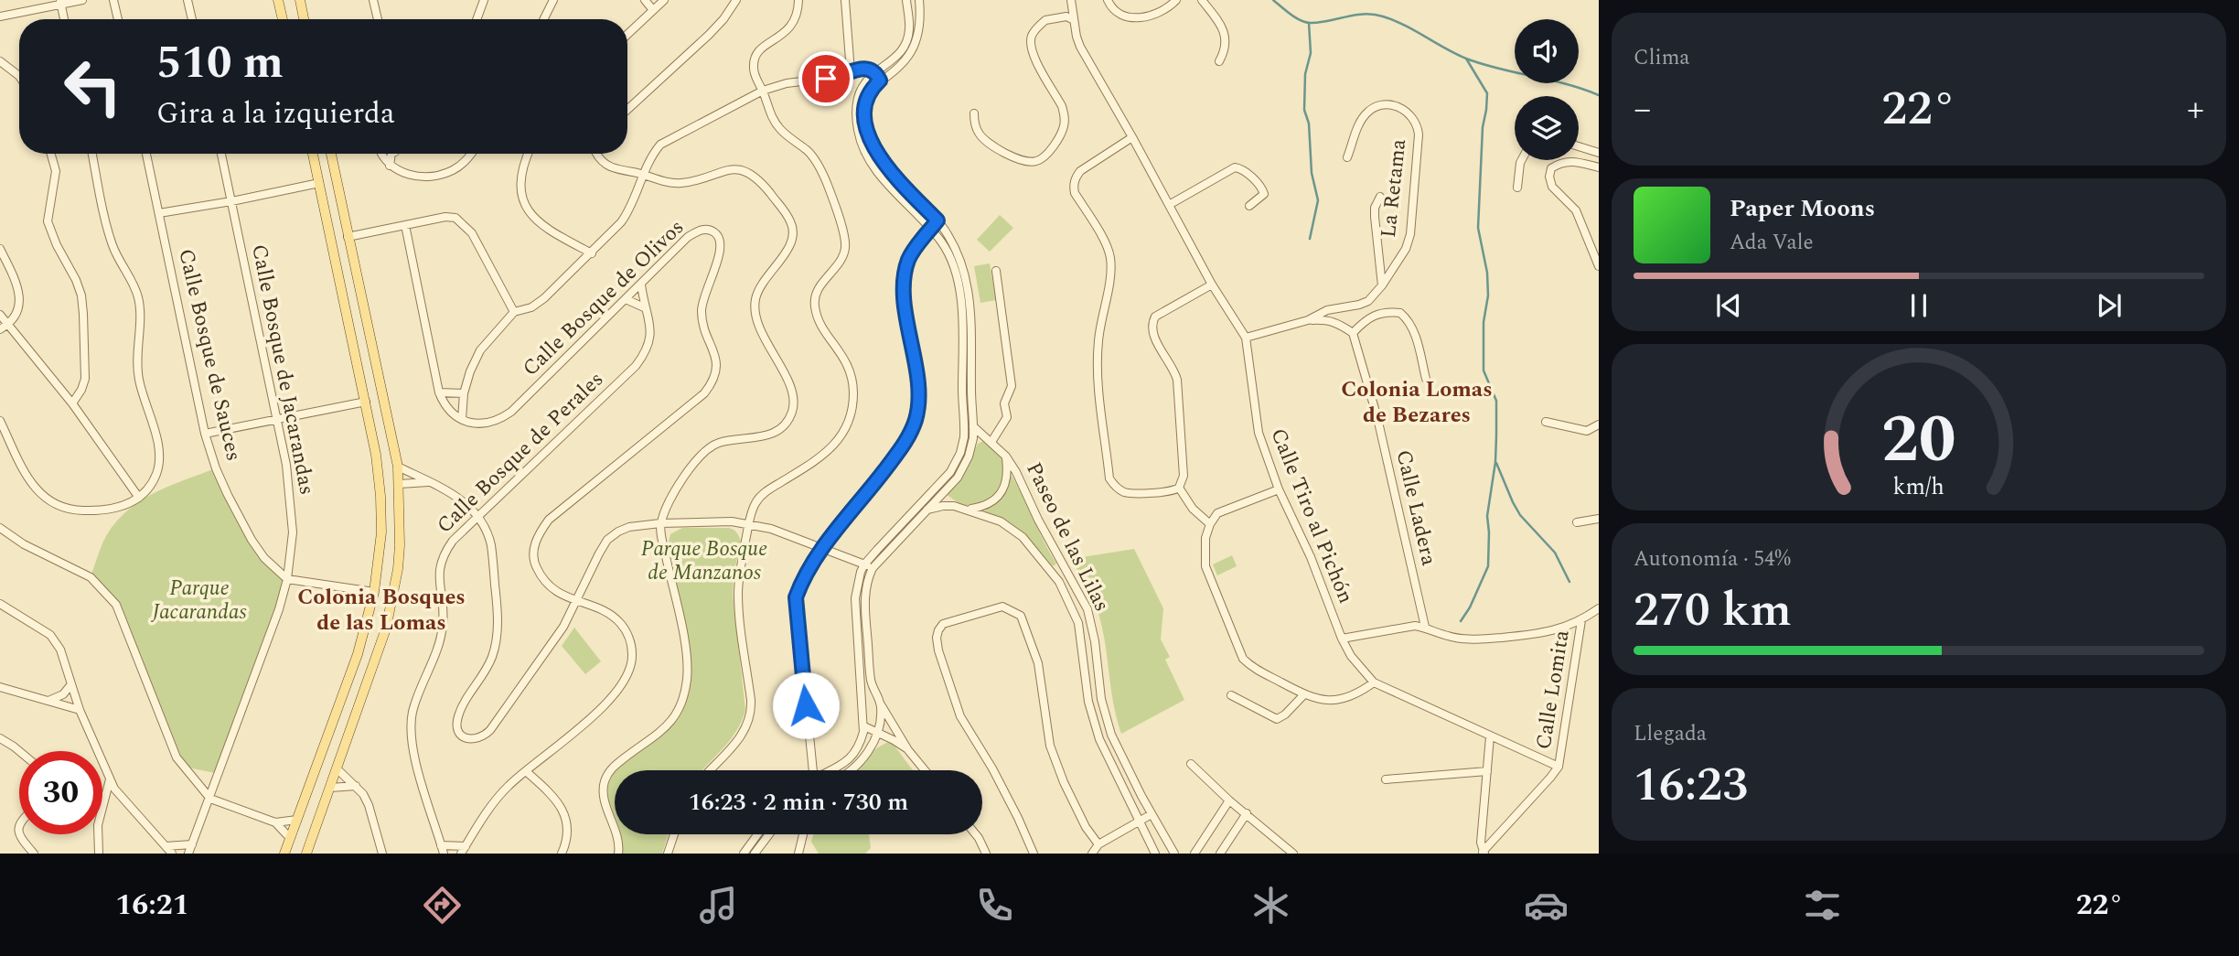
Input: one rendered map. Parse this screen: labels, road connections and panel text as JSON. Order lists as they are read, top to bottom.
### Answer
{
  "streets": {
    "street": [
      "La Retama",
      "Calle Bosque de Olivos",
      "Calle Bosque de Sauces",
      "Calle Bosque de Jacarandas",
      "Calle Bosque de Perales",
      "Calle Ladera",
      "Calle Tiro al Pichón",
      "Paseo de las Lilas",
      "Calle Lomita"
    ]
  },
  "crossings": [
    ["La Retama", "Calle Tiro al Pichón"],
    ["Calle Bosque de Olivos", "Calle Bosque de Perales"],
    ["Calle Bosque de Sauces", "Calle Bosque de Jacarandas"],
    ["Calle Tiro al Pichón", "Calle Lomita"]
  ],
  "districts": ["Colonia Lomas de Bezares", "Colonia Bosques de las Lomas"],
  "parks": ["Parque Bosque de Manzanos", "Parque Jacarandas"],
  "page": {
    "tile": [
      "Clima",
      ["Autonomía · 54%", "270 km"],
      ["Llegada", "16:23"]
    ],
    "turn": ["510 m", "Gira a la izquierda"],
    "heat": ["−", "22°", "+"],
    "song": ["Paper Moons", "Ada Vale"],
    "limit": "30",
    "trip": "16:23 · 2 min · 730 m",
    "tabs": ["16:21", "22°"],
    "gauge": ["20", "km/h"]
  }
}
